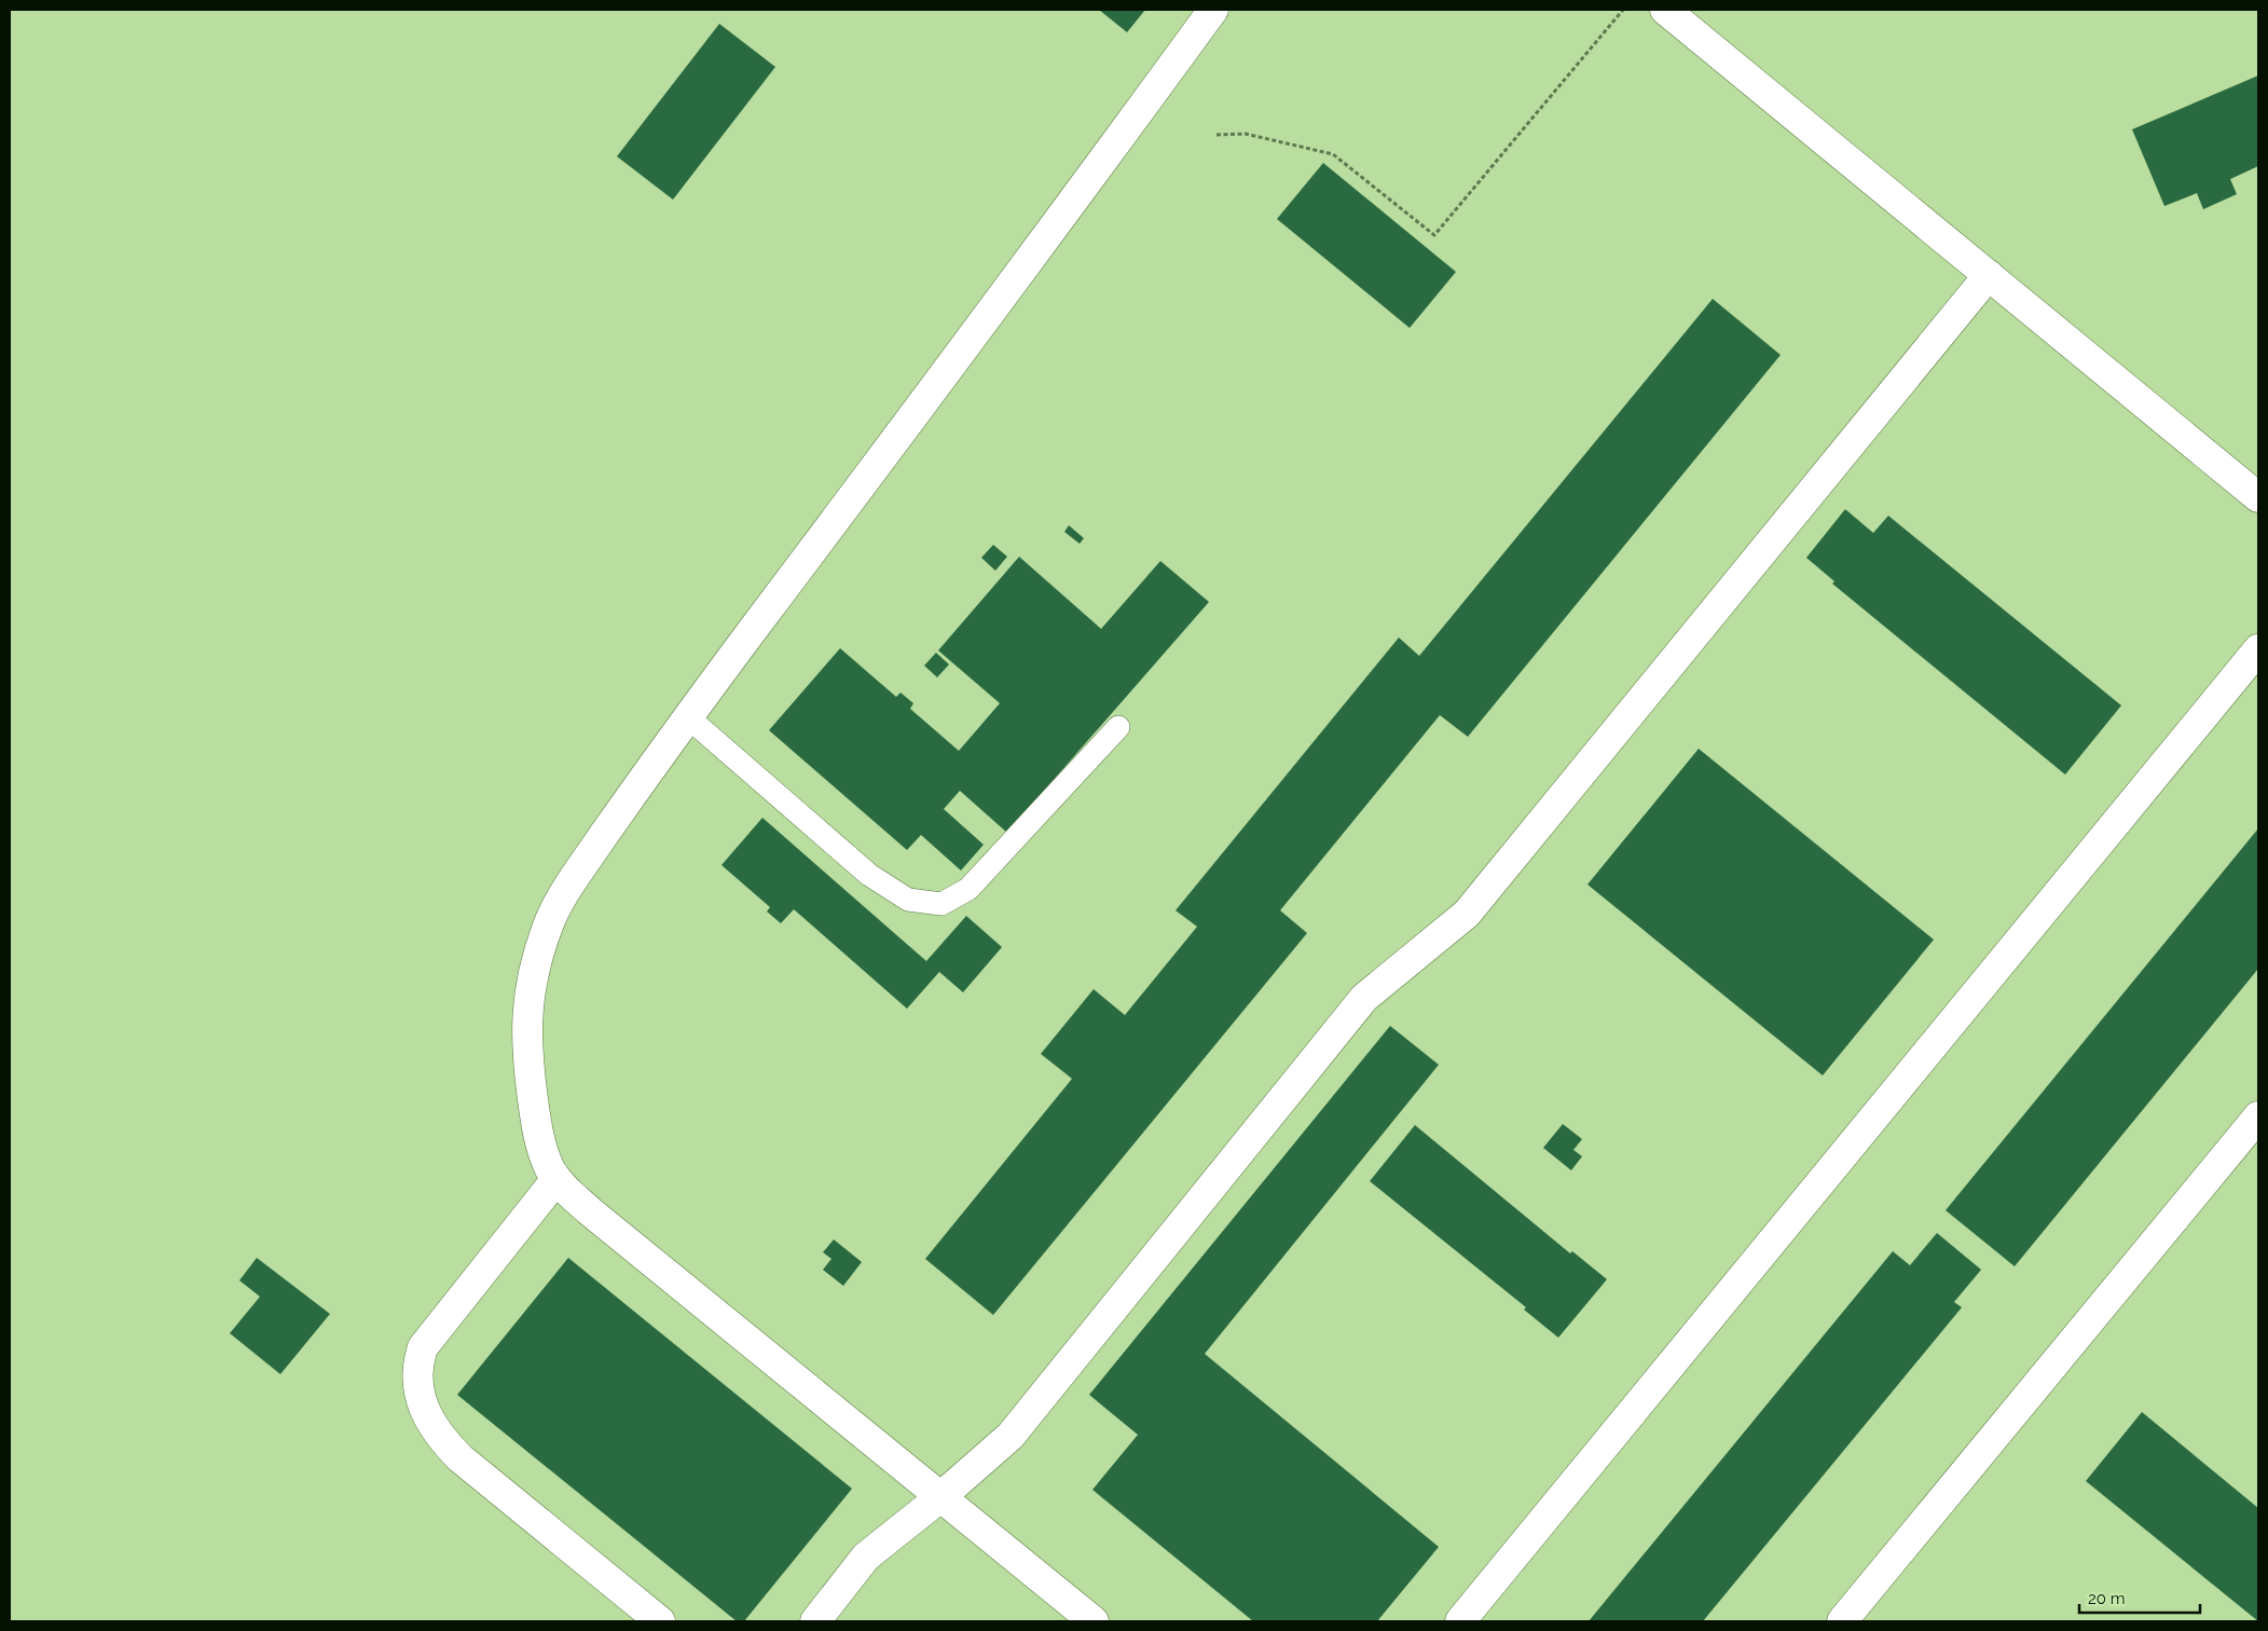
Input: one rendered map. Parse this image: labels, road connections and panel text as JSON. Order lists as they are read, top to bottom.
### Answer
{
  "scale_bar": "20 m"
}
